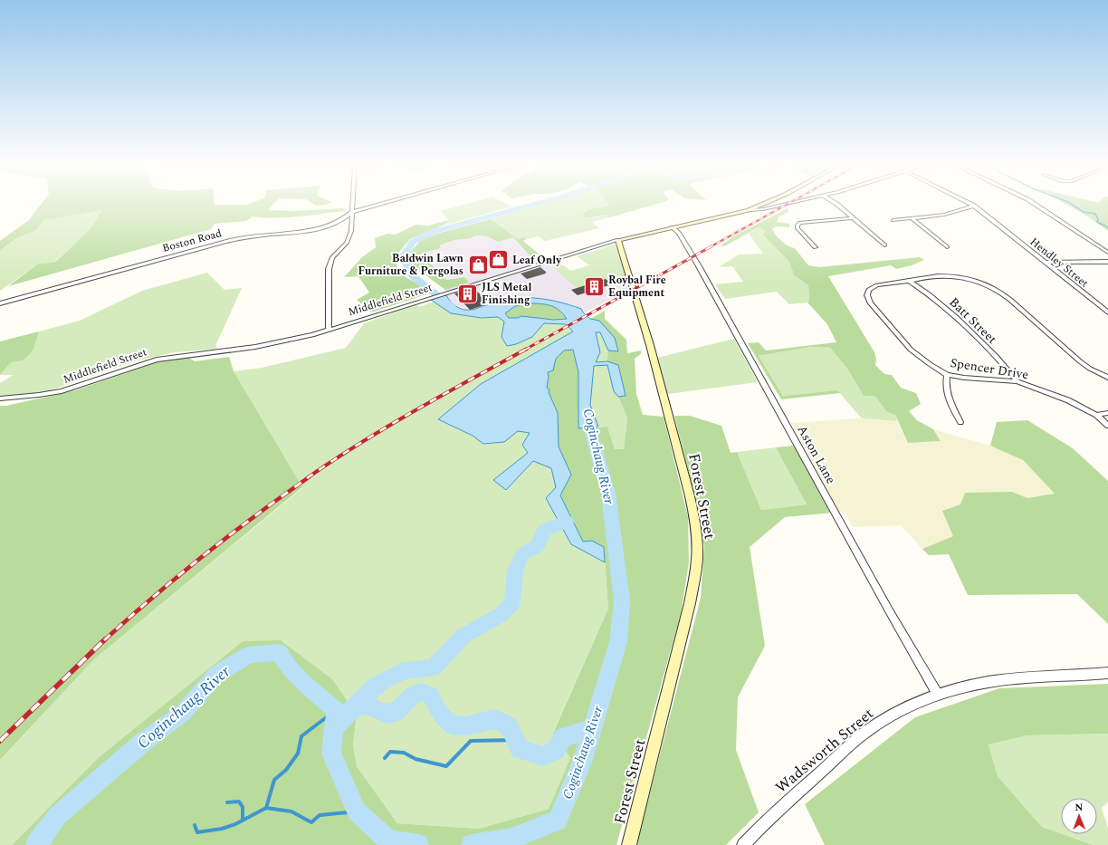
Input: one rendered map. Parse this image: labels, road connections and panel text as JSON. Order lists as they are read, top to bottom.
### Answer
{
  "streets": {
    "main road": ["Middlefield Street", "Forest Street"],
    "street": [
      "Boston Road",
      "Hendley Street",
      "Batt Street",
      "Spencer Drive",
      "Aston Lane",
      "Wadsworth Street"
    ]
  },
  "crossings": [
    ["Middlefield Street", "Aston Lane"],
    ["Middlefield Street", "Forest Street"],
    ["Batt Street", "Spencer Drive"],
    ["Aston Lane", "Wadsworth Street"]
  ],
  "water": ["Coginchaug River"],
  "places": {
    "shop": ["Leaf Only", "Baldwin Lawn Furniture & Pergolas"],
    "building": ["Roybal Fire Equipment", "JLS Metal Finishing"]
  },
  "north": "top"
}
